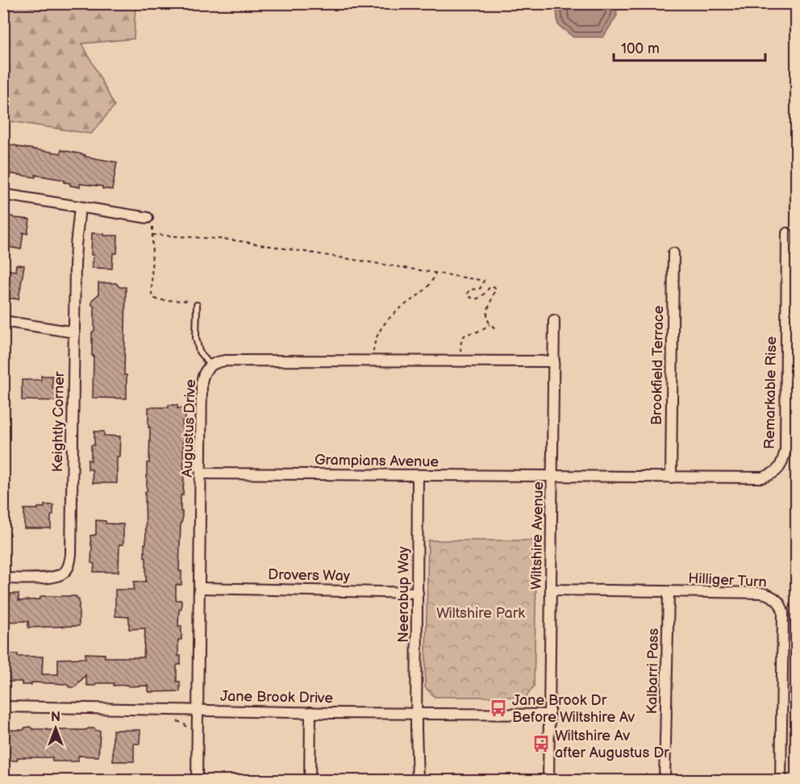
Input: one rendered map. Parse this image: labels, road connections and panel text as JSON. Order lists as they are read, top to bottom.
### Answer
{
  "streets": {
    "street": [
      "Brookfield Terrace",
      "Remarkable Rise",
      "Keightly Corner",
      "Augustus Drive",
      "Grampians Avenue",
      "Wiltshire Avenue",
      "Drovers Way",
      "Hilliger Turn",
      "Neerabup Way",
      "Kalbarri Pass",
      "Jane Brook Drive"
    ]
  },
  "crossings": [
    ["Brookfield Terrace", "Remarkable Rise"],
    ["Remarkable Rise", "Grampians Avenue"],
    ["Remarkable Rise", "Wiltshire Avenue"],
    ["Augustus Drive", "Grampians Avenue"],
    ["Augustus Drive", "Wiltshire Avenue"],
    ["Augustus Drive", "Drovers Way"],
    ["Augustus Drive", "Jane Brook Drive"],
    ["Grampians Avenue", "Wiltshire Avenue"],
    ["Grampians Avenue", "Neerabup Way"],
    ["Wiltshire Avenue", "Hilliger Turn"],
    ["Wiltshire Avenue", "Jane Brook Drive"],
    ["Drovers Way", "Neerabup Way"],
    ["Hilliger Turn", "Kalbarri Pass"],
    ["Neerabup Way", "Jane Brook Drive"]
  ],
  "parks": ["Wiltshire Park"],
  "places": {
    "bus stop": ["Jane Brook Dr Before Wiltshire Av", "Wiltshire Av after Augustus Dr"]
  },
  "scale_bar": "100 m",
  "north": "top"
}
